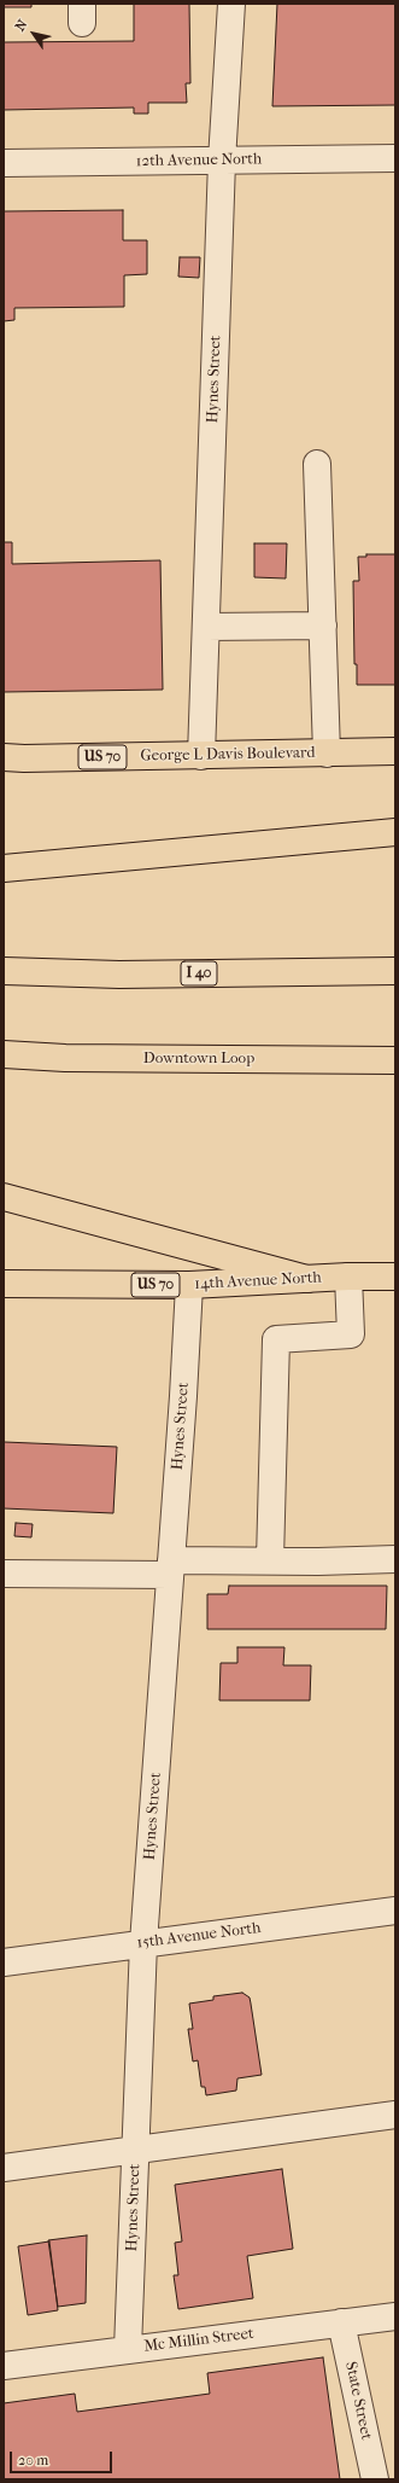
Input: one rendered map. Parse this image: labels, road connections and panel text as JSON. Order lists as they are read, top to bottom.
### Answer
{
  "streets": {
    "main road": [
      "George L Davis Boulevard",
      "US 70",
      "I 40",
      "Downtown Loop",
      "14th Avenue North"
    ],
    "street": [
      "12th Avenue North",
      "Hynes Street",
      "15th Avenue North",
      "Mc Millin Street",
      "State Street"
    ]
  },
  "crossings": [
    ["12th Avenue North", "Hynes Street"],
    ["Hynes Street", "George L Davis Boulevard"],
    ["Hynes Street", "14th Avenue North"],
    ["Hynes Street", "15th Avenue North"],
    ["Hynes Street", "Mc Millin Street"],
    ["Mc Millin Street", "State Street"]
  ],
  "scale_bar": "20 m",
  "north": "top left"
}
